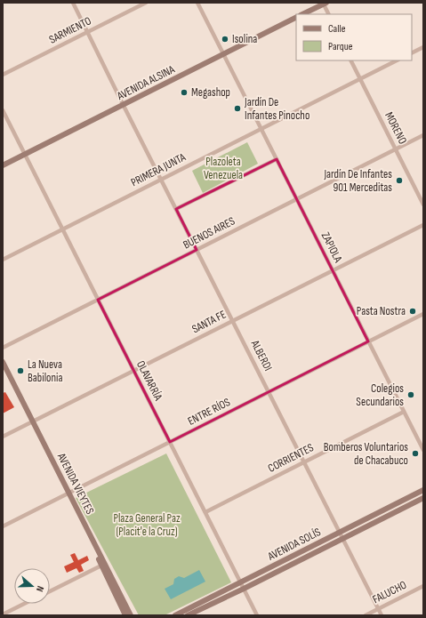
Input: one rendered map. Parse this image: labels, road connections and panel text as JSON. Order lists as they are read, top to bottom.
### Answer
{
  "streets": {
    "main road": ["AVENIDA ALSINA", "AVENIDA VIEYTES", "AVENIDA SOLÍS"],
    "street": [
      "SARMIENTO",
      "MORENO",
      "PRIMERA JUNTA",
      "BUENOS AIRES",
      "ZAPIOLA",
      "SANTA FE",
      "ALBERDI",
      "OLAVARRÍA",
      "ENTRE RÍOS",
      "CORRIENTES",
      "FALUCHO"
    ]
  },
  "crossings": [
    ["SARMIENTO", "ALBERDI"],
    ["AVENIDA ALSINA", "ZAPIOLA"],
    ["AVENIDA ALSINA", "ALBERDI"],
    ["AVENIDA ALSINA", "OLAVARRÍA"],
    ["MORENO", "PRIMERA JUNTA"],
    ["MORENO", "BUENOS AIRES"],
    ["PRIMERA JUNTA", "ZAPIOLA"],
    ["PRIMERA JUNTA", "ALBERDI"],
    ["PRIMERA JUNTA", "OLAVARRÍA"],
    ["BUENOS AIRES", "ZAPIOLA"],
    ["BUENOS AIRES", "ALBERDI"],
    ["BUENOS AIRES", "OLAVARRÍA"],
    ["ZAPIOLA", "SANTA FE"],
    ["ZAPIOLA", "ENTRE RÍOS"],
    ["ZAPIOLA", "CORRIENTES"],
    ["SANTA FE", "ALBERDI"],
    ["SANTA FE", "OLAVARRÍA"],
    ["SANTA FE", "AVENIDA VIEYTES"],
    ["ALBERDI", "ENTRE RÍOS"],
    ["ALBERDI", "CORRIENTES"],
    ["ALBERDI", "AVENIDA SOLÍS"],
    ["ALBERDI", "FALUCHO"],
    ["OLAVARRÍA", "ENTRE RÍOS"],
    ["OLAVARRÍA", "CORRIENTES"],
    ["OLAVARRÍA", "AVENIDA SOLÍS"],
    ["ENTRE RÍOS", "AVENIDA VIEYTES"]
  ],
  "parks": ["Plazoleta Venezuela", "Plaza General Paz (Placit'e la Cruz)"],
  "places": [
    "Isolina",
    "Megashop",
    "Jardín De Infantes Pinocho",
    "Jardín De Infantes 901 Merceditas",
    "Pasta Nostra",
    "La Nueva Babilonia",
    "Colegios Secundarios",
    "Bomberos Voluntarios de Chacabuco"
  ],
  "legend": ["Calle", "Parque"],
  "north": "right"
}
